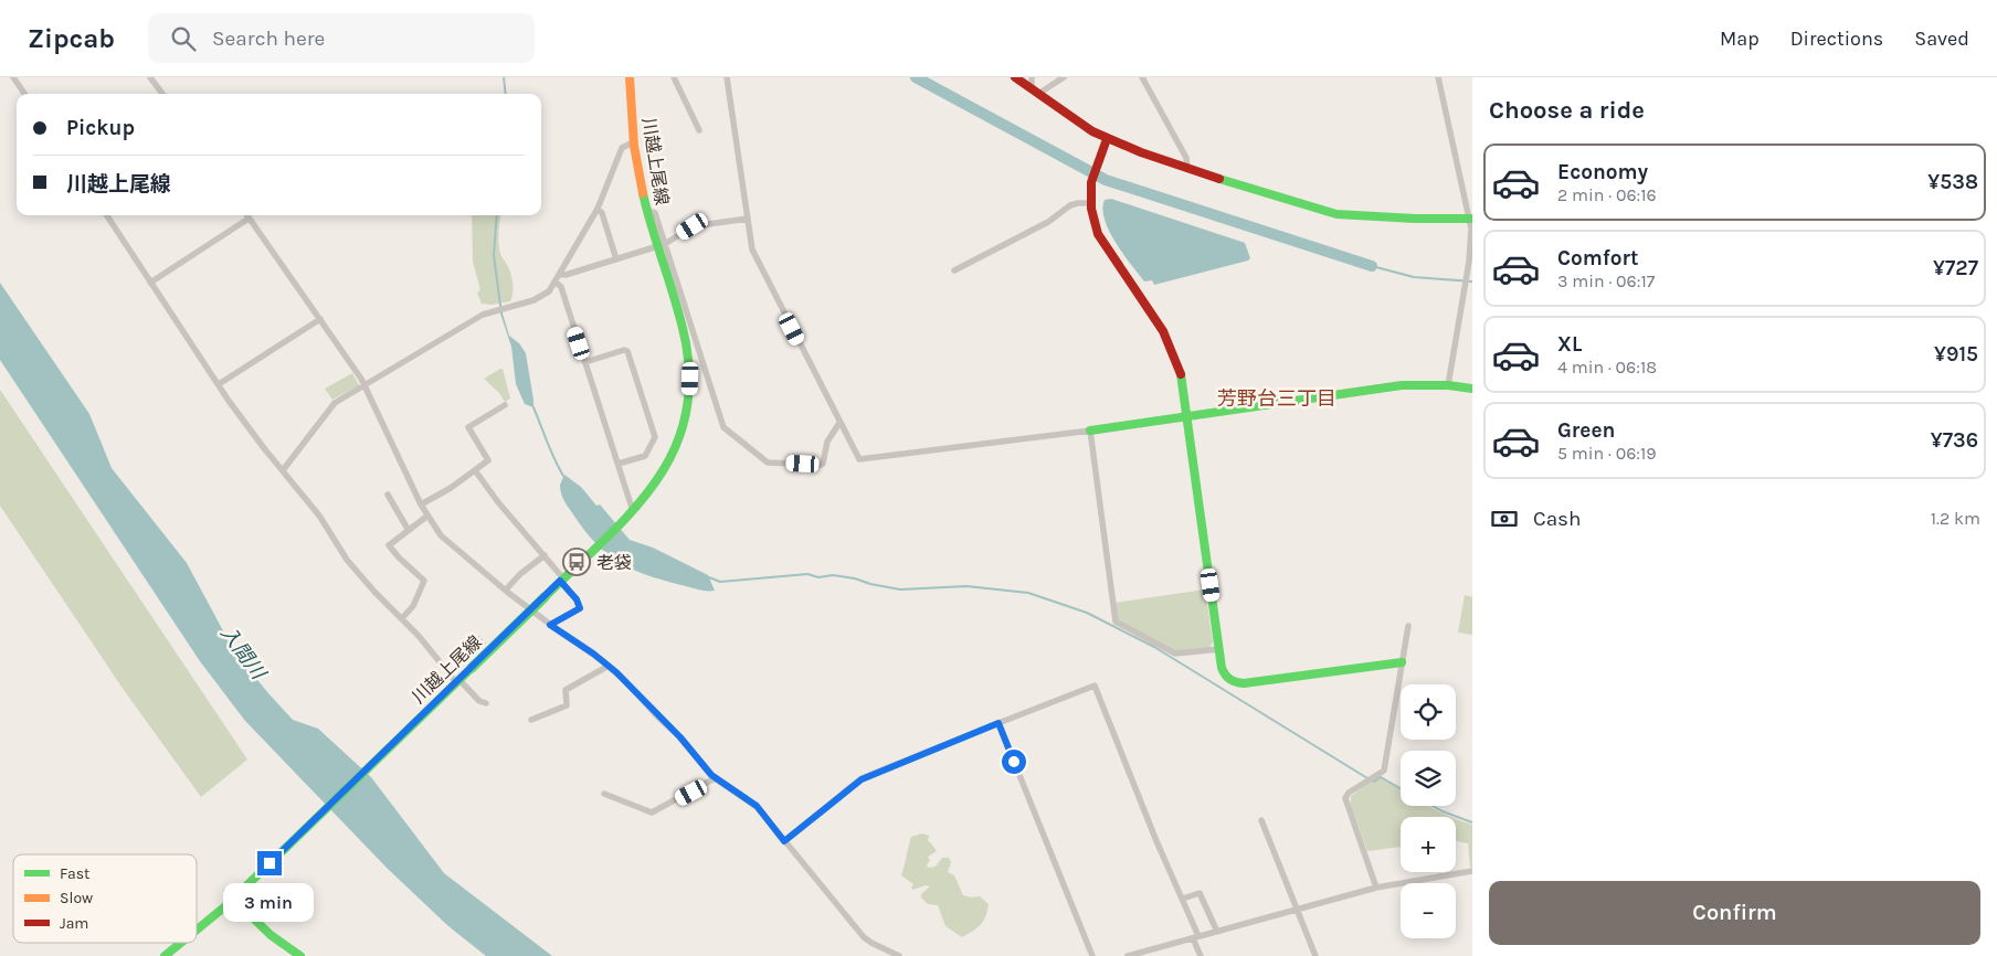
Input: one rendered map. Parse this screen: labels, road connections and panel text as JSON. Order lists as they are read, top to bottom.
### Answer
{
  "streets": {
    "street": ["川越上尾線"]
  },
  "districts": ["芳野台三丁目"],
  "water": ["入間川"],
  "places": {
    "bus stop": ["老袋"]
  },
  "legend": ["Fast", "Slow", "Jam"],
  "page": {
    "header": "Zipcab",
    "search": "Search here",
    "nav": ["Map", "Directions", "Saved"],
    "heading": "Choose a ride",
    "banner": ["Pickup", "川越上尾線"],
    "list": [
      {
        "name": "Economy",
        "note": "2 min · 06:16",
        "value": "¥538"
      },
      {
        "name": "Comfort",
        "note": "3 min · 06:17",
        "value": "¥727"
      },
      {
        "name": "XL",
        "note": "4 min · 06:18",
        "value": "¥915"
      },
      {
        "name": "Green",
        "note": "5 min · 06:19",
        "value": "¥736"
      }
    ],
    "pay": ["Cash", "1.2 km"],
    "map_buttons": ["+", "−"],
    "buttons": "Confirm",
    "bubble": "3 min"
  }
}
